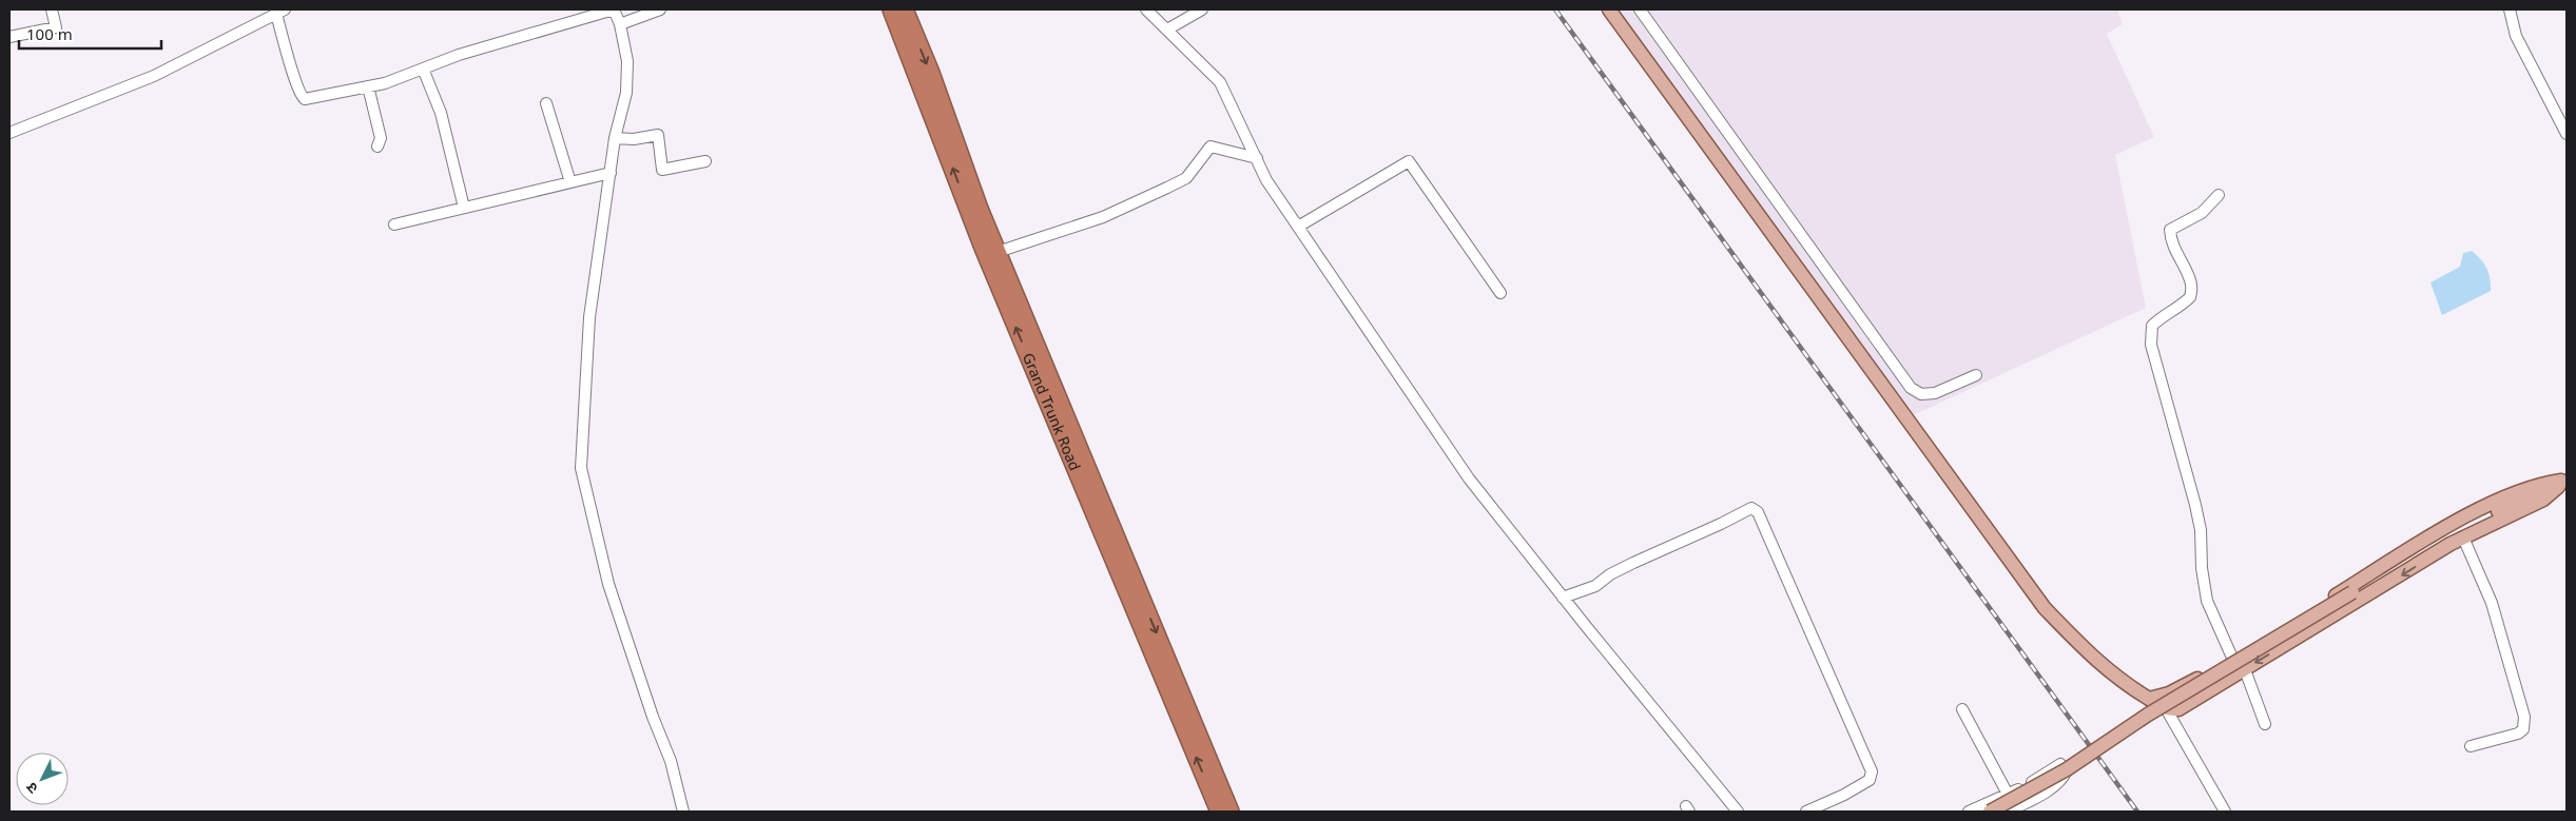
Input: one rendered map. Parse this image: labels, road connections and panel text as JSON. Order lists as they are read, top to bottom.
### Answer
{
  "streets": {
    "highway": ["Grand Trunk Road"]
  },
  "scale_bar": "100 m",
  "north": "bottom left"
}
